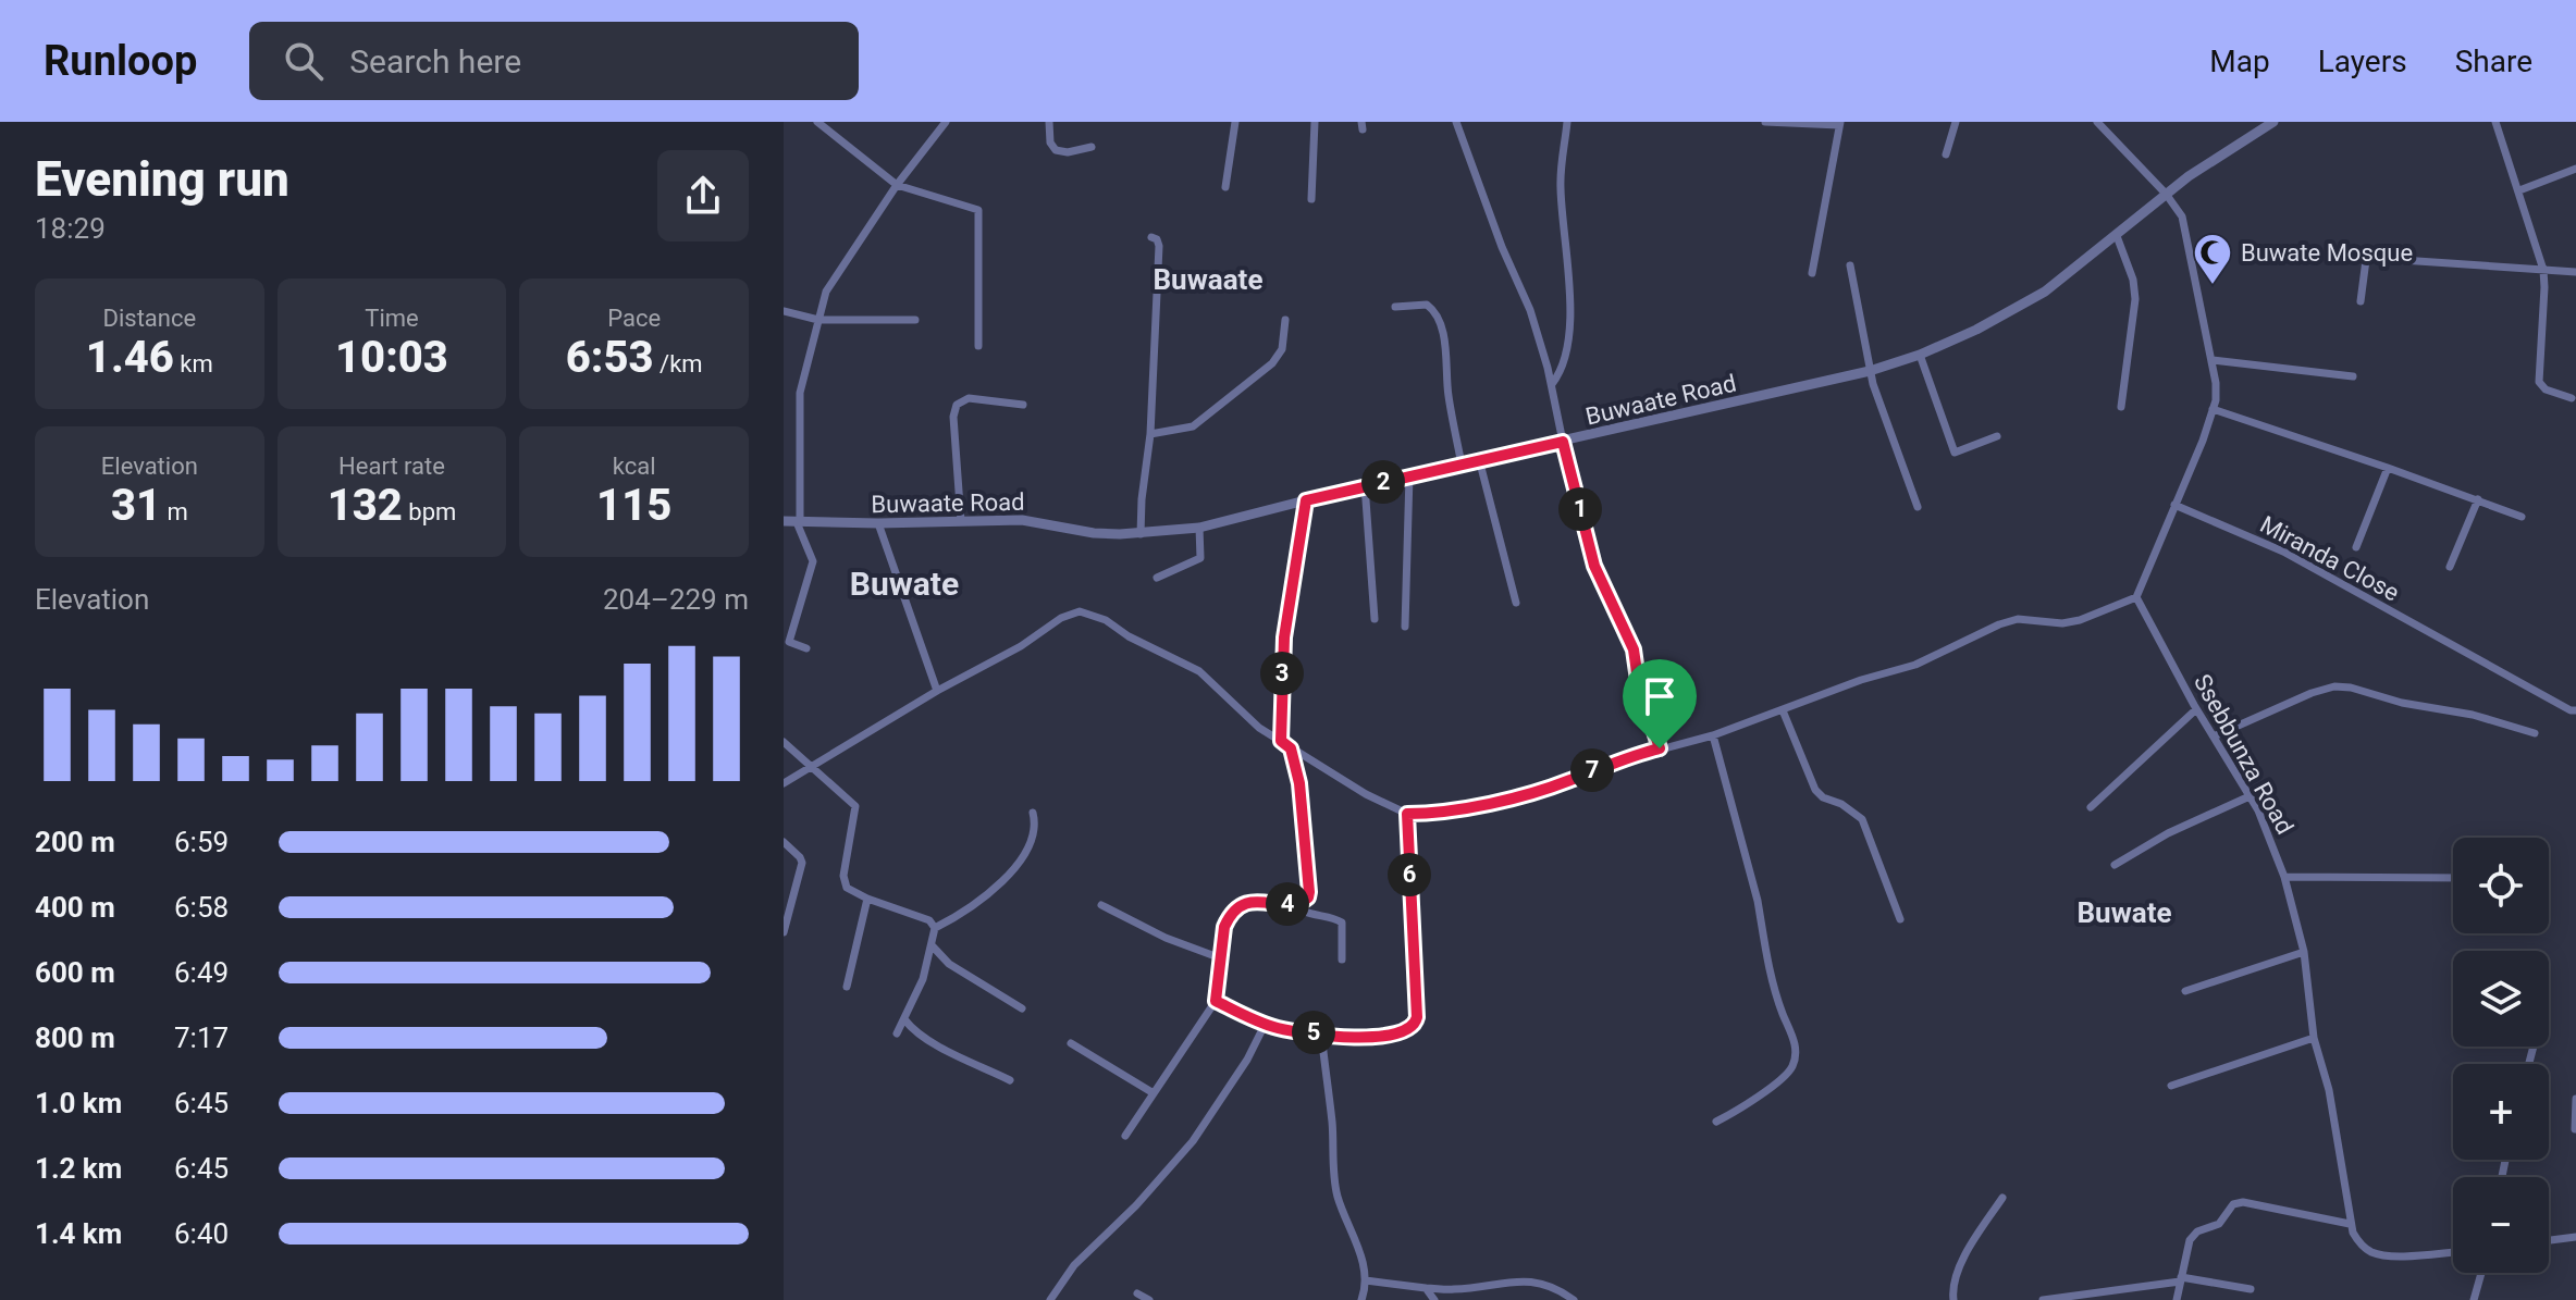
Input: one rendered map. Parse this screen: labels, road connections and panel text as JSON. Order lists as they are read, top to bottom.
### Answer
{
  "streets": {
    "street": ["Buwaate Road", "Miranda Close", "Ssebbunza Road"]
  },
  "districts": ["Buwaate", "Buwate", "Buwate"],
  "places": {
    "mosque": ["Buwate Mosque"]
  },
  "page": {
    "header": "Runloop",
    "search": "Search here",
    "nav": ["Map", "Layers", "Share"],
    "heading": ["Evening run", "18:29"],
    "stats": [
      ["Distance", "1.46 km"],
      ["Time", "10:03"],
      ["Pace", "6:53 /km"],
      ["Elevation", "31 m"],
      ["Heart rate", "132 bpm"],
      ["kcal", "115"]
    ],
    "pins": [
      "2",
      "1",
      "3",
      "7",
      "6",
      "4",
      "5"
    ],
    "chart": ["Elevation", "204–229 m"],
    "list": [
      {
        "name": "200 m",
        "note": "6:59"
      },
      {
        "name": "400 m",
        "note": "6:58"
      },
      {
        "name": "600 m",
        "note": "6:49"
      },
      {
        "name": "800 m",
        "note": "7:17"
      },
      {
        "name": "1.0 km",
        "note": "6:45"
      },
      {
        "name": "1.2 km",
        "note": "6:45"
      },
      {
        "name": "1.4 km",
        "note": "6:40"
      }
    ],
    "map_buttons": ["+", "−"]
  }
}
